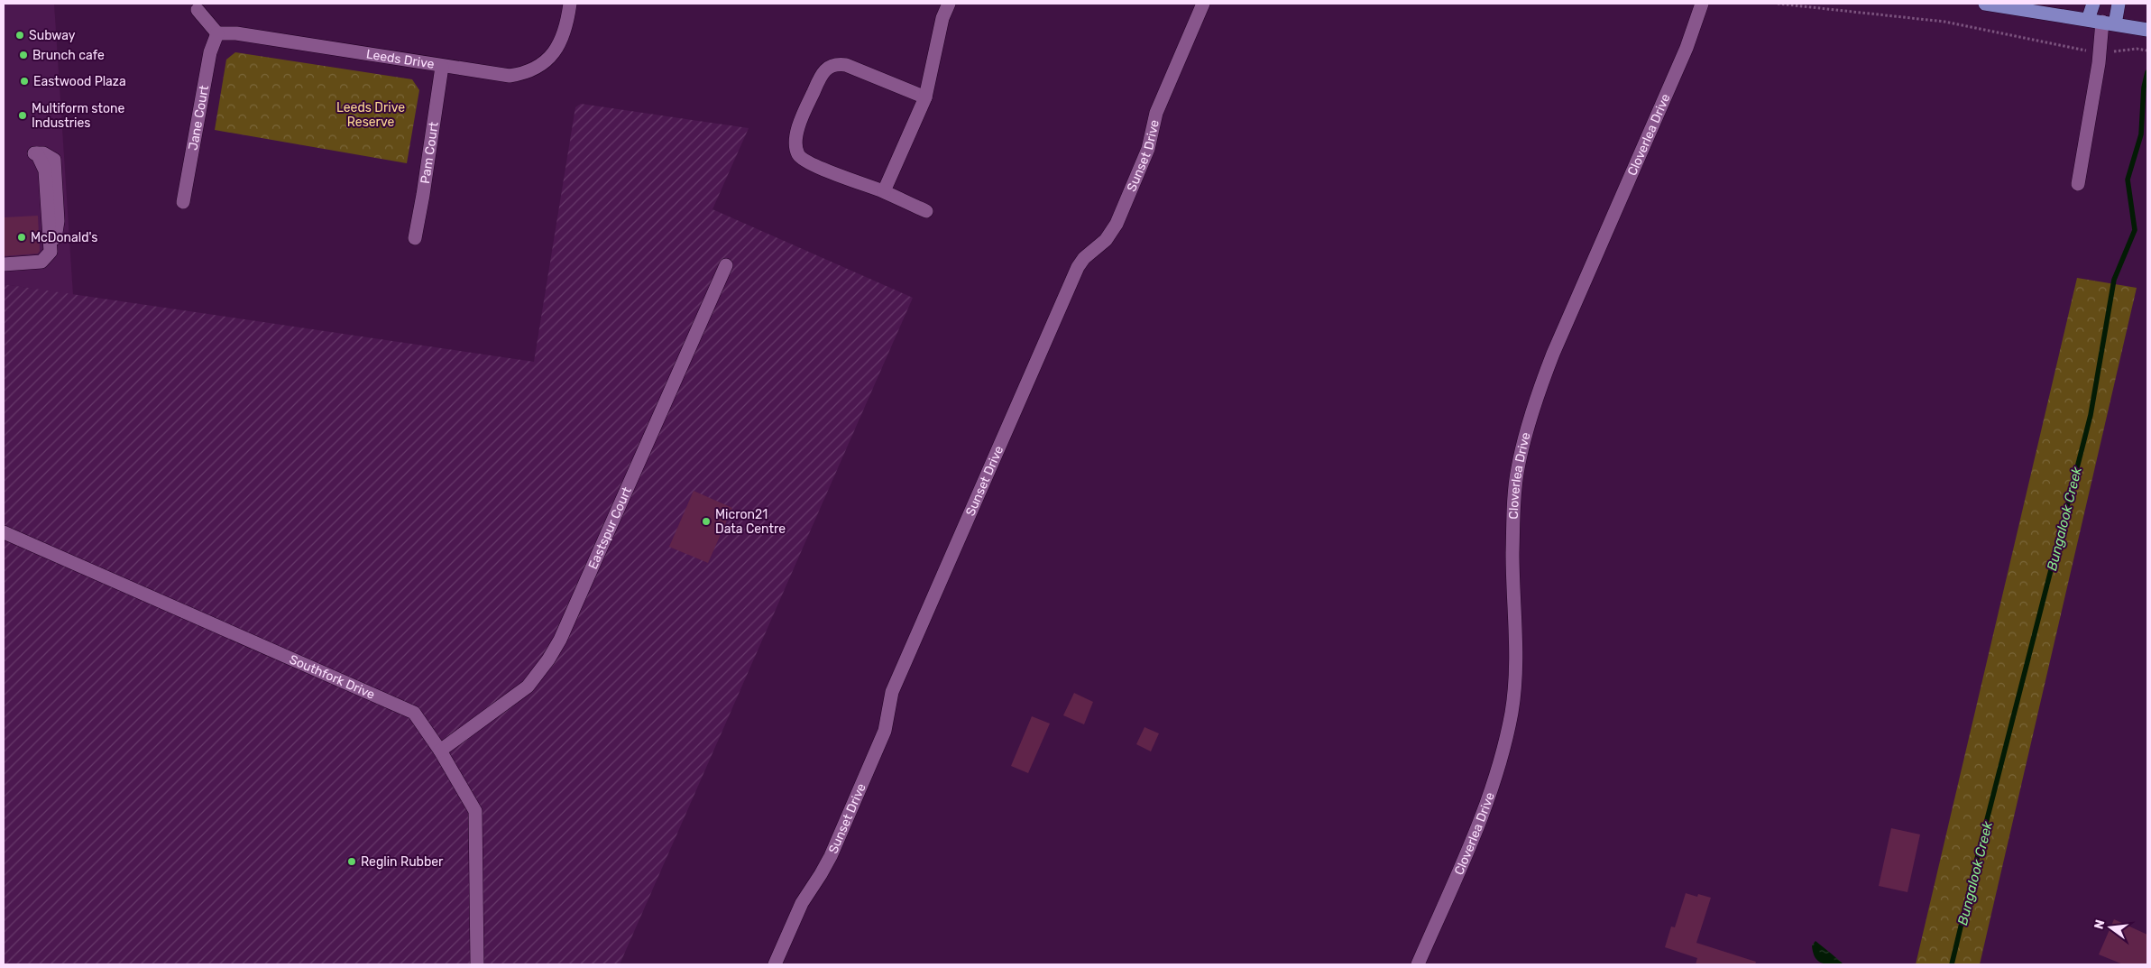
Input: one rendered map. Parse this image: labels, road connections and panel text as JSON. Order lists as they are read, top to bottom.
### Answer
{
  "streets": {
    "street": [
      "Leeds Drive",
      "Jane Court",
      "Cloverlea Drive",
      "Pam Court",
      "Sunset Drive",
      "Eastspur Court",
      "Southfork Drive"
    ]
  },
  "crossings": [
    ["Leeds Drive", "Jane Court"],
    ["Leeds Drive", "Pam Court"],
    ["Eastspur Court", "Southfork Drive"]
  ],
  "water": ["Bungalook Creek"],
  "parks": ["Leeds Drive Reserve"],
  "places": [
    "Subway",
    "Brunch cafe",
    "Eastwood Plaza",
    "Multiform stone Industries",
    "McDonald's",
    "Micron21 Data Centre",
    "Reglin Rubber"
  ],
  "north": "left"
}
